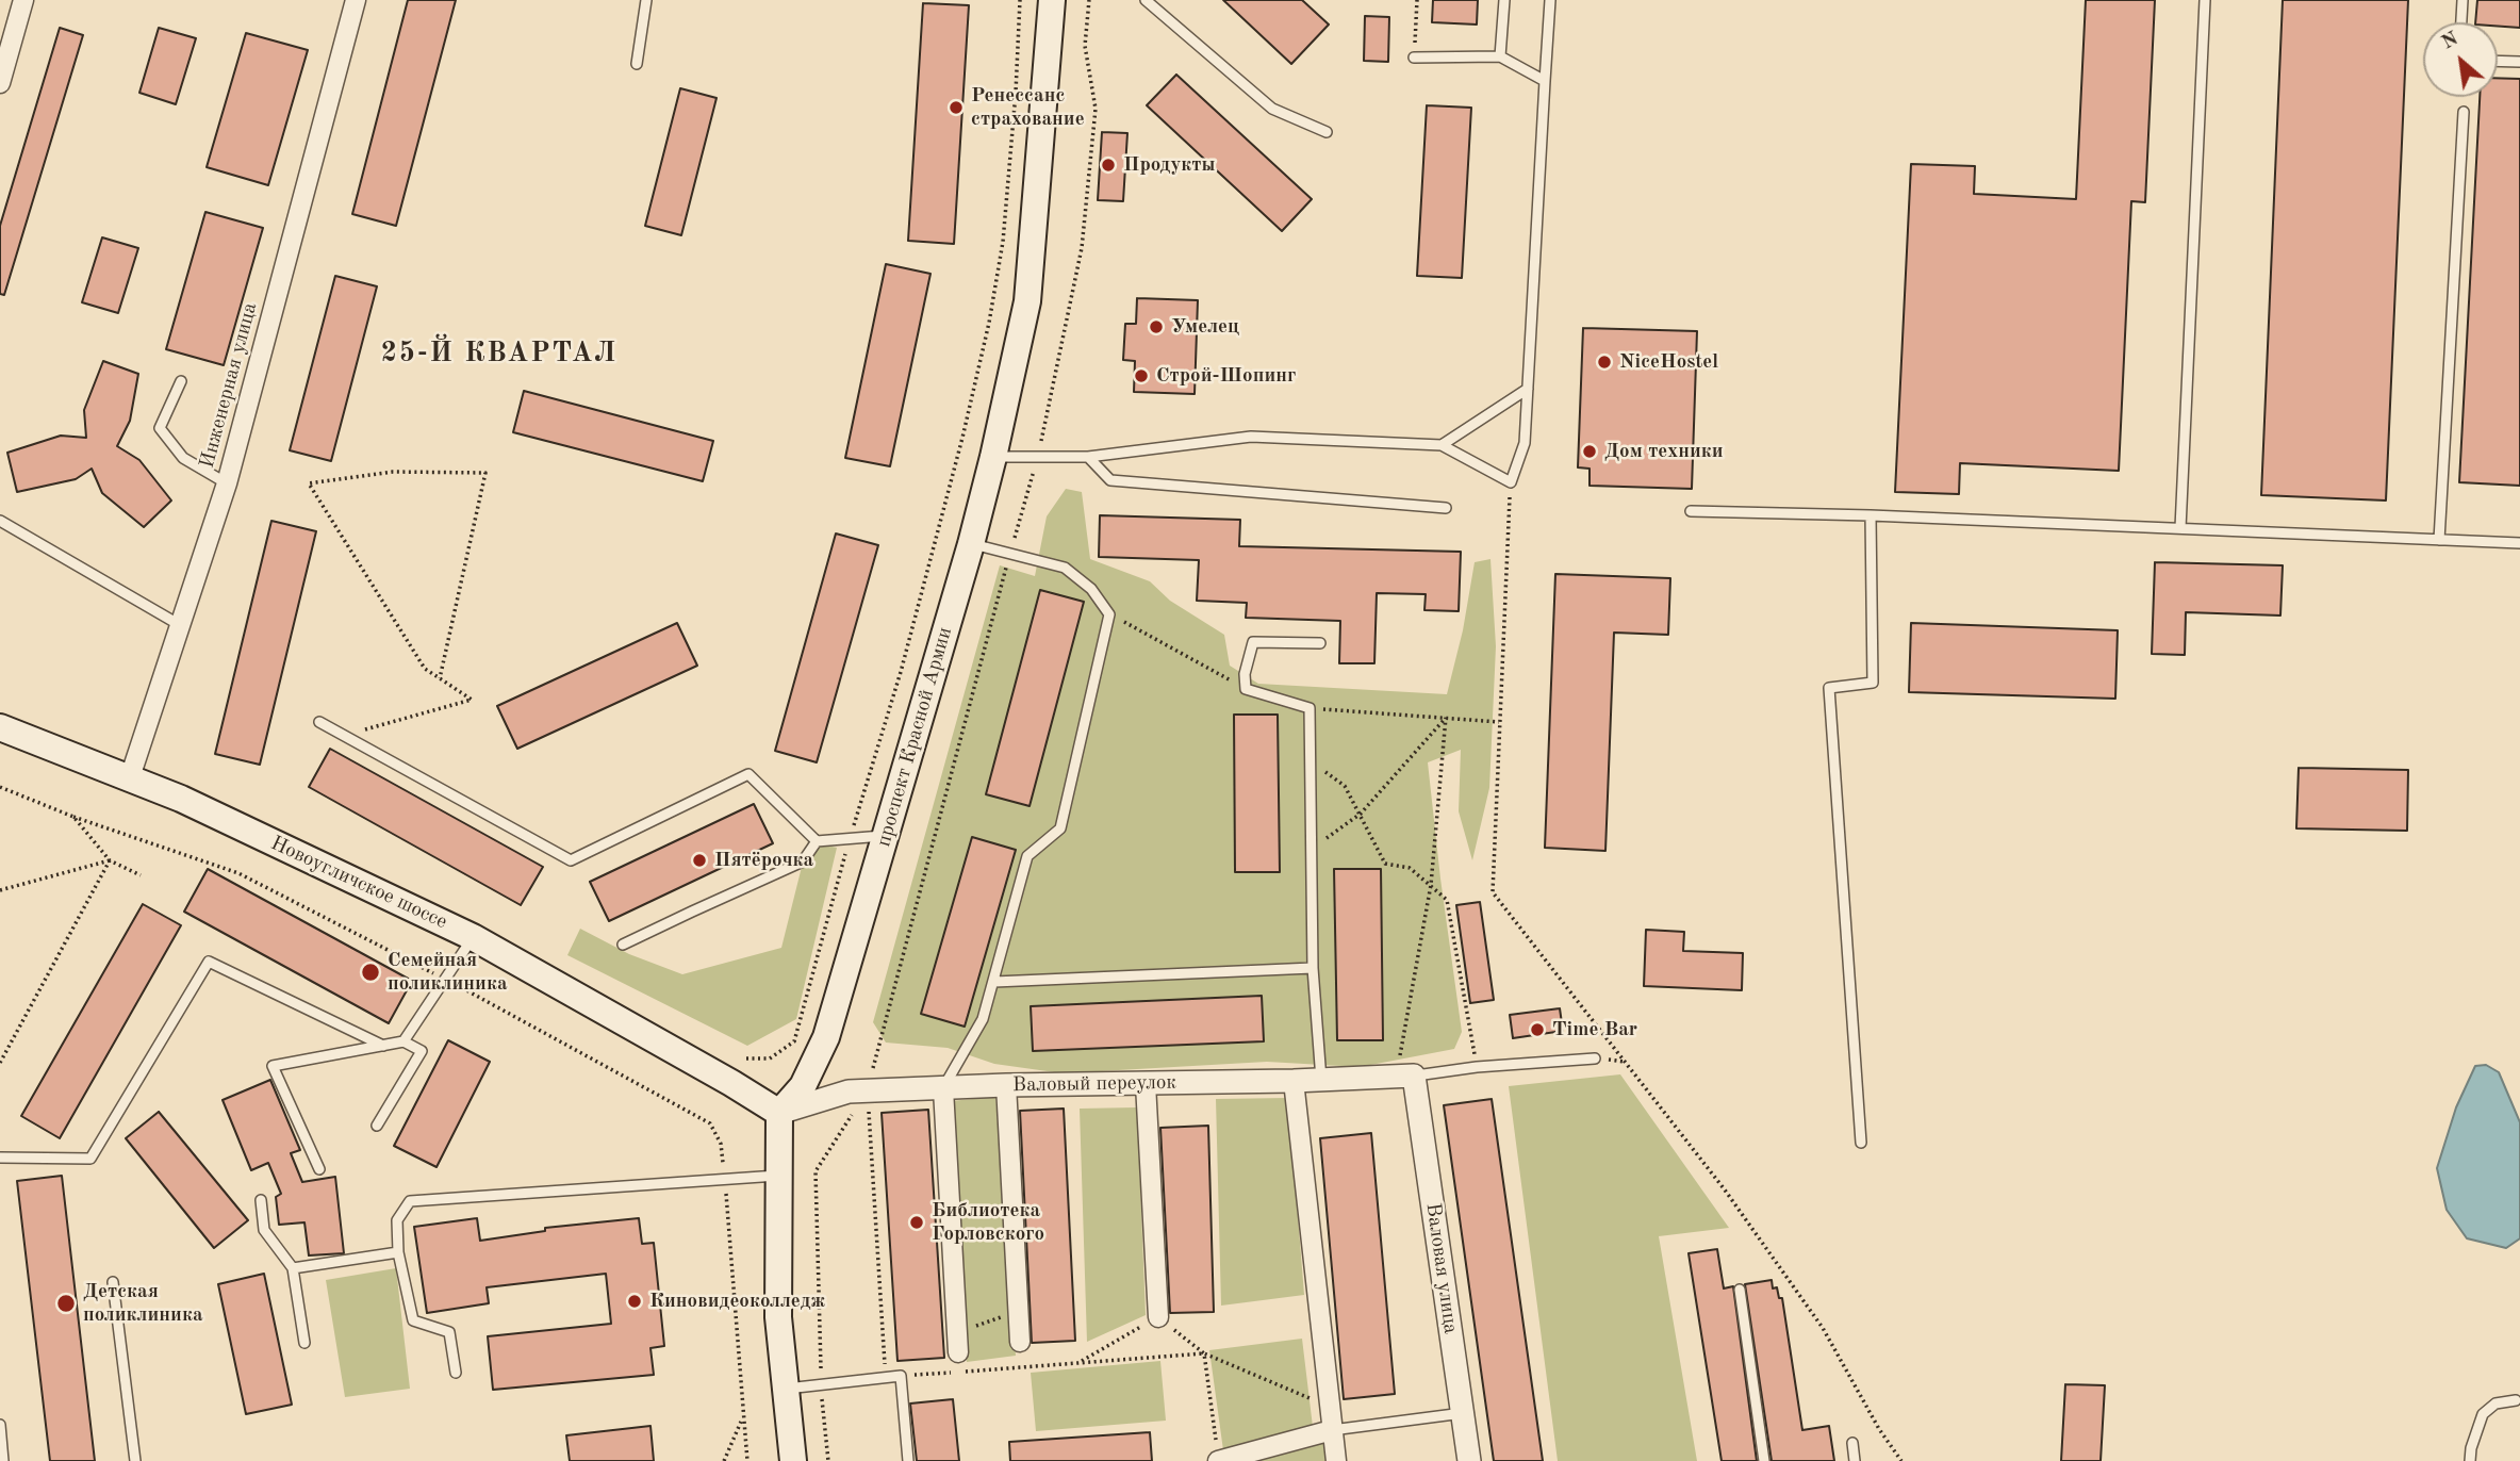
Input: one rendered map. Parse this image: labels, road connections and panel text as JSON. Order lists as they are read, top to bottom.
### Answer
{
  "streets": {
    "main road": ["проспект Красной Армии", "Новоугличское шоссе"],
    "street": ["Инженерная улица", "Валовый переулок", "Валовая улица"]
  },
  "crossings": [
    ["Инженерная улица", "Новоугличское шоссе"],
    ["проспект Красной Армии", "Новоугличское шоссе"],
    ["проспект Красной Армии", "Валовый переулок"],
    ["Новоугличское шоссе", "Валовый переулок"],
    ["Валовый переулок", "Валовая улица"]
  ],
  "districts": ["25-Й КВАРТАЛ"],
  "places": [
    "Ренессанс страхование",
    "Продукты",
    "Умелец",
    "NiceHostel",
    "Строй-Шопинг",
    "Дом техники",
    "Пятёрочка",
    "Семейная поликлиника",
    "Time Bar",
    "Библиотека Горловского",
    "Киновидеоколледж",
    "Детская поликлиника"
  ],
  "north": "top left"
}
